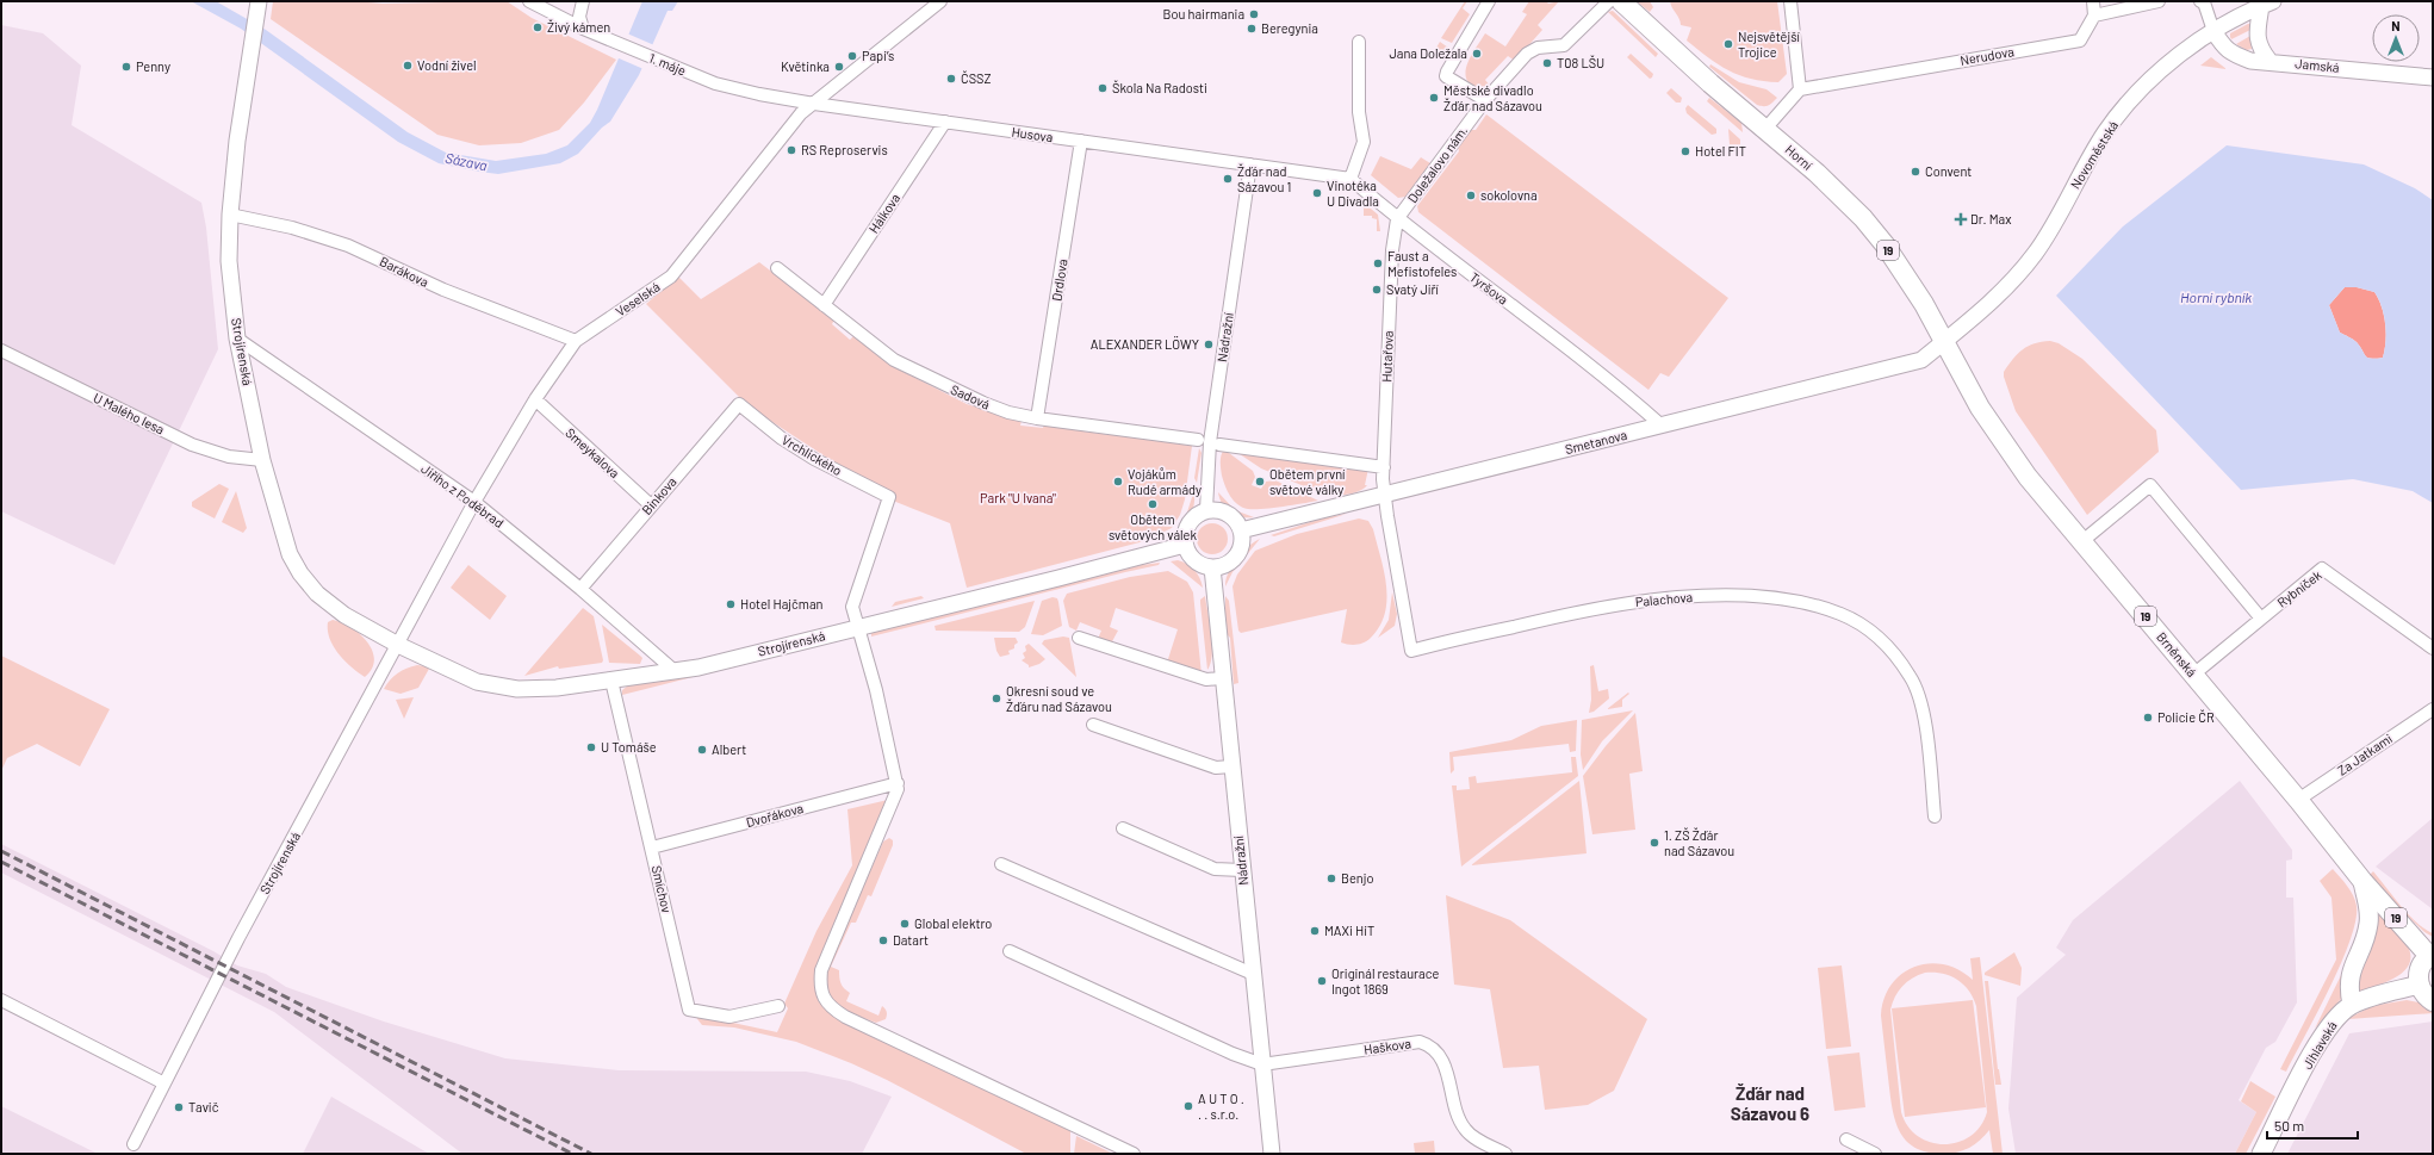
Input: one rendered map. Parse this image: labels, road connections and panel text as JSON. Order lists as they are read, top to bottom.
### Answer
{
  "streets": {
    "main road": [
      "Horní",
      "19",
      "Brněnská",
      "Jihlavská"
    ],
    "street": [
      "Nerudova",
      "1. máje",
      "Jamská",
      "Husova",
      "Novoměstská",
      "Doležalovo nám.",
      "Hálkova",
      "Barákova",
      "Drdlova",
      "Tyršova",
      "Veselská",
      "Nádražní",
      "Strojírenská",
      "Hutařova",
      "Sadová",
      "U Malého lesa",
      "Smetanova",
      "Smeykalova",
      "Vrchlického",
      "Jiřího z Poděbrad",
      "Binkova",
      "Rybníček",
      "Palachova",
      "Za Jatkami",
      "Dvořákova",
      "Smíchov",
      "Haškova"
    ]
  },
  "crossings": [
    ["1. máje", "Husova"],
    ["1. máje", "Veselská"],
    ["Jamská", "Novoměstská"],
    ["Husova", "Hálkova"],
    ["Husova", "Drdlova"],
    ["Husova", "Veselská"],
    ["Husova", "Nádražní"],
    ["Novoměstská", "Horní"],
    ["Novoměstská", "Smetanova"],
    ["Novoměstská", "Brněnská"],
    ["Horní", "Smetanova"],
    ["Horní", "Brněnská"],
    ["Doležalovo nám.", "Tyršova"],
    ["Doležalovo nám.", "Hutařova"],
    ["Hálkova", "Sadová"],
    ["19", "Brněnská"],
    ["19", "Jihlavská"],
    ["Barákova", "Veselská"],
    ["Barákova", "Strojírenská"],
    ["Drdlova", "Sadová"],
    ["Tyršova", "Hutařova"],
    ["Tyršova", "Smetanova"],
    ["Veselská", "Strojírenská"],
    ["Veselská", "Smeykalova"],
    ["Veselská", "Jiřího z Poděbrad"],
    ["Nádražní", "Strojírenská"],
    ["Nádražní", "Smetanova"],
    ["Nádražní", "Haškova"],
    ["Strojírenská", "U Malého lesa"],
    ["Strojírenská", "Smetanova"],
    ["Strojírenská", "Vrchlického"],
    ["Strojírenská", "Jiřího z Poděbrad"],
    ["Strojírenská", "Smíchov"],
    ["Hutařova", "Smetanova"],
    ["Hutařova", "Palachova"],
    ["Smetanova", "Palachova"],
    ["Smetanova", "Brněnská"],
    ["Smeykalova", "Binkova"],
    ["Vrchlického", "Binkova"],
    ["Jiřího z Poděbrad", "Binkova"],
    ["Rybníček", "Brněnská"],
    ["Brněnská", "Za Jatkami"],
    ["Dvořákova", "Smíchov"]
  ],
  "districts": ["Žďár nad Sázavou 6"],
  "water": ["Sázava", "Horní rybník"],
  "parks": ["Park \"U Ivana\""],
  "places": {
    "other": [
      "Bou hairmania",
      "Živý kámen",
      "Beregynia",
      "Nejsvětější Trojice",
      "Jana Doležala",
      "Papi’s",
      "T08 LŠU",
      "Vodní živel",
      "Penny",
      "Květinka",
      "ČSSZ",
      "Škola Na Radosti",
      "Městské divadlo Žďár nad Sázavou",
      "RS Reproservis",
      "Hotel FIT",
      "Convent",
      "Žďár nad Sázavou 1",
      "Vinotéka U Divadla",
      "sokolovna",
      "Faust a Mefistofeles",
      "Svatý Jiří",
      "ALEXANDER LÖWY",
      "Vojákům Rudé armády",
      "Obětem první světové války",
      "Obětem světových válek",
      "Hotel Hajčman",
      "Okresní soud ve Žďáru nad Sázavou",
      "Policie ČR",
      "U Tomáše",
      "Albert",
      "1. ZŠ Žďár nad Sázavou",
      "Benjo",
      "Global elektro",
      "MAXi HiT",
      "Datart",
      "Originál restaurace Ingot 1869",
      "A U T O . . . s.r.o.",
      "Tavič"
    ],
    "health": ["Dr. Max"]
  },
  "scale_bar": "50 m",
  "north": "top"
}
